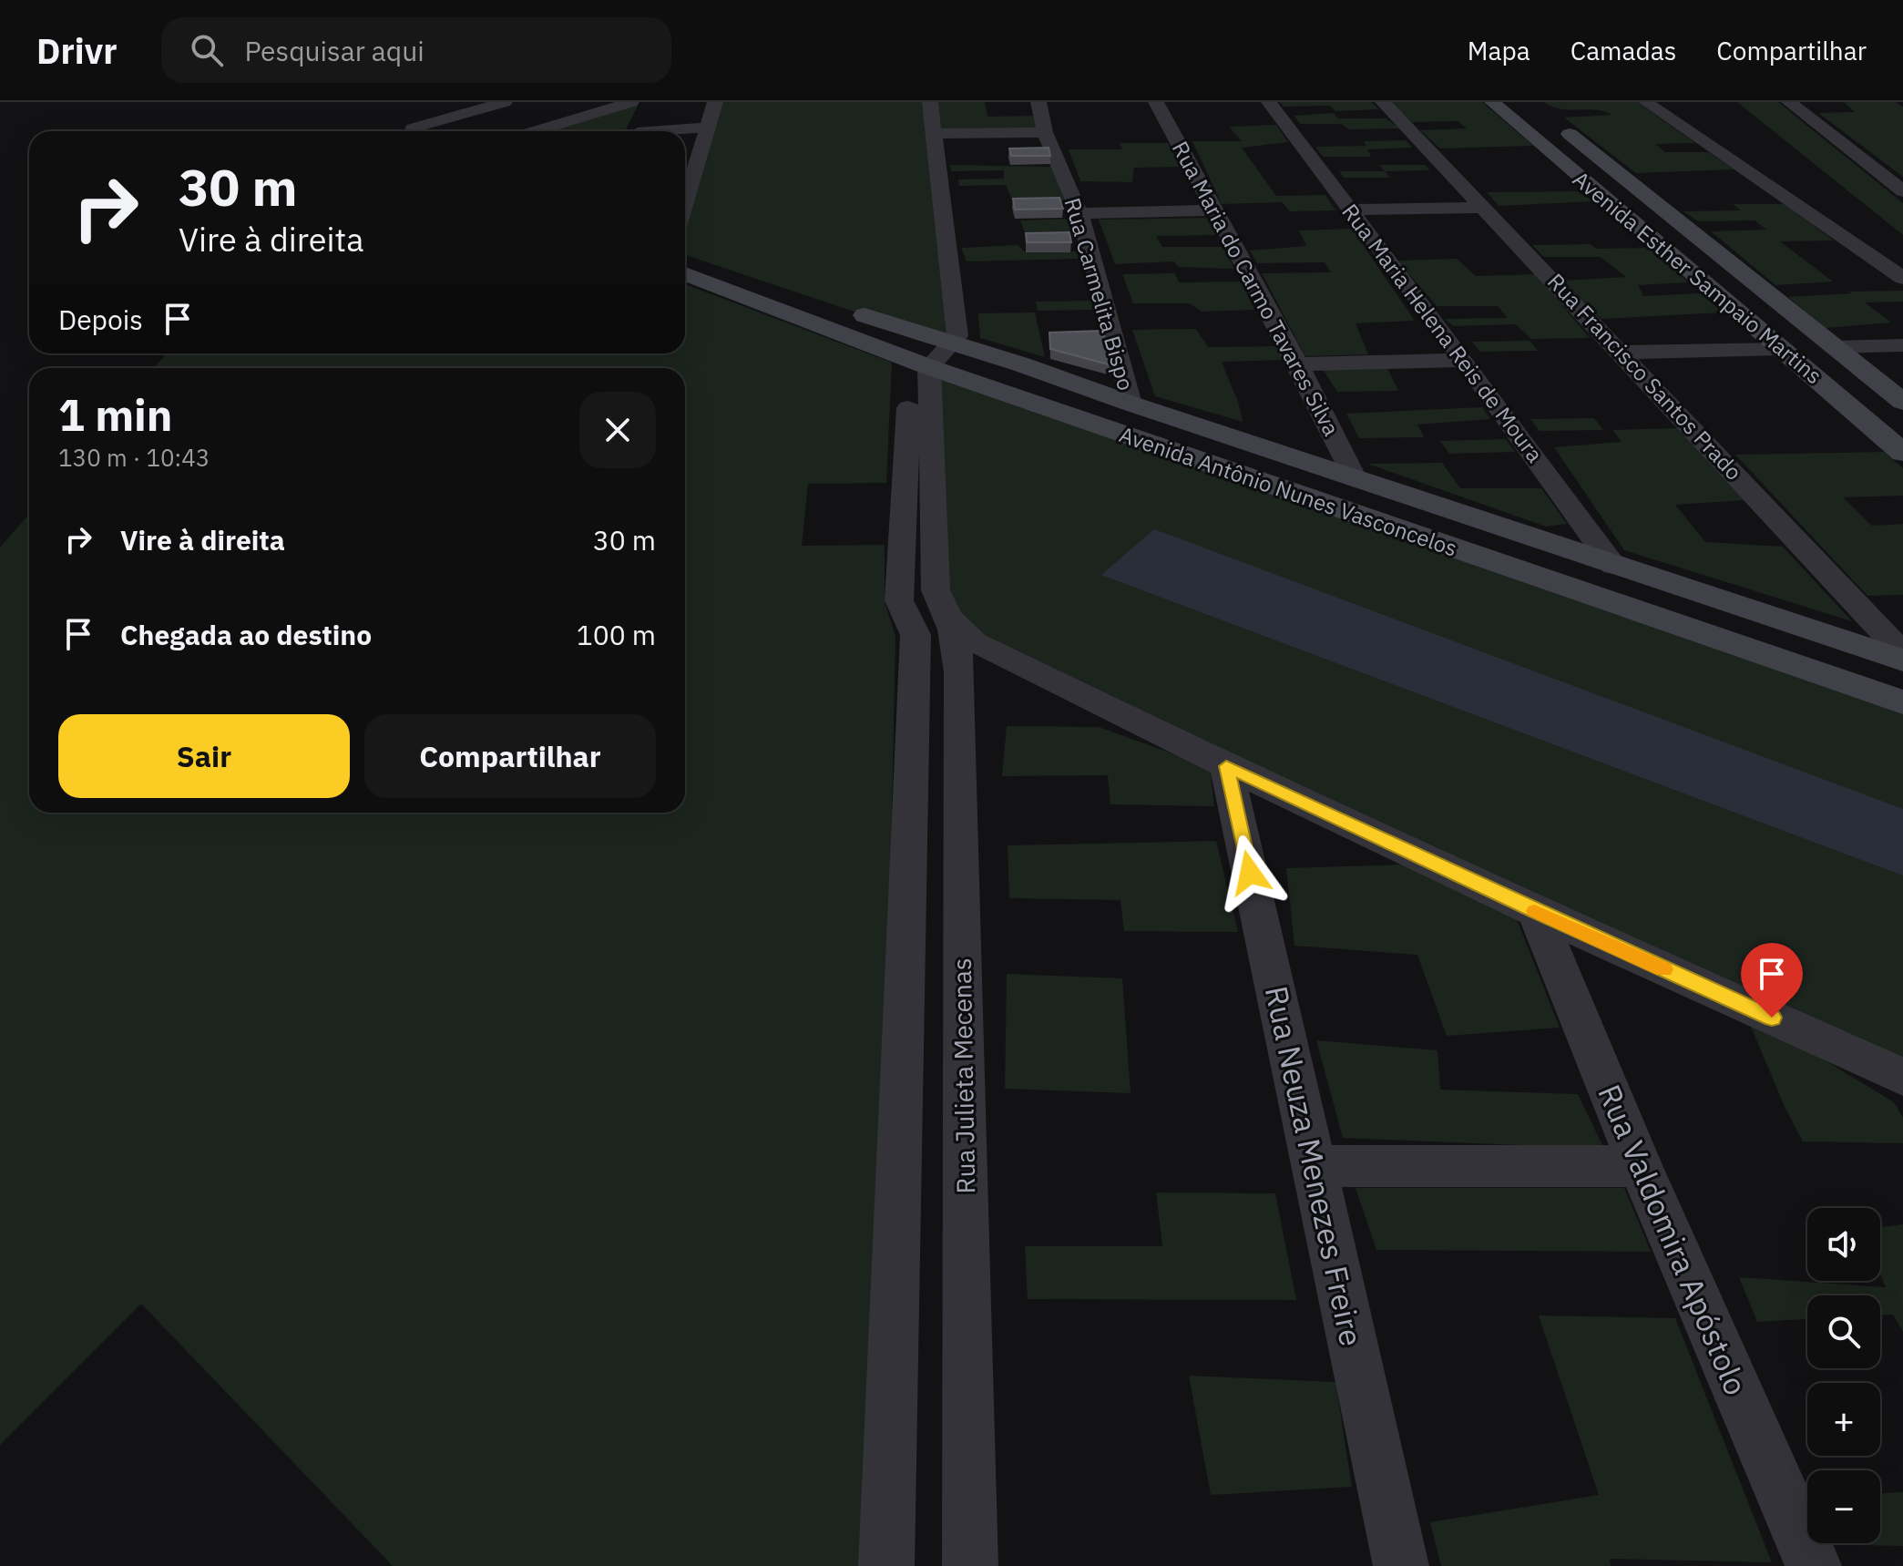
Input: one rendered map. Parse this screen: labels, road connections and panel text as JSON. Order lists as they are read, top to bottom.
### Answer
{
  "streets": {
    "street": [
      "Avenida Esther Sampaio Martins",
      "Rua Maria do Carmo Tavares Silva",
      "Rua Carmelita Bispo",
      "Rua Maria Helena Reis de Moura",
      "Rua Francisco Santos Prado",
      "Avenida Antônio Nunes Vasconcelos",
      "Rua Julieta Mecenas",
      "Rua Neuza Menezes Freire",
      "Rua Valdomira Apóstolo"
    ]
  },
  "crossings": [
    ["Rua Maria do Carmo Tavares Silva", "Avenida Antônio Nunes Vasconcelos"],
    ["Rua Carmelita Bispo", "Avenida Antônio Nunes Vasconcelos"],
    ["Rua Maria Helena Reis de Moura", "Avenida Antônio Nunes Vasconcelos"],
    ["Avenida Antônio Nunes Vasconcelos", "Rua Julieta Mecenas"]
  ],
  "page": {
    "header": "Drivr",
    "search": "Pesquisar aqui",
    "nav": ["Mapa", "Camadas", "Compartilhar"],
    "turn": ["30 m", "Vire à direita"],
    "then": "Depois",
    "heading": ["1 min", "130 m · 10:43"],
    "list": [
      {
        "name": "Vire à direita",
        "value": "30 m"
      },
      {
        "name": "Chegada ao destino",
        "value": "100 m"
      }
    ],
    "buttons": ["Sair", "Compartilhar"],
    "map_buttons": ["+", "−"]
  }
}
